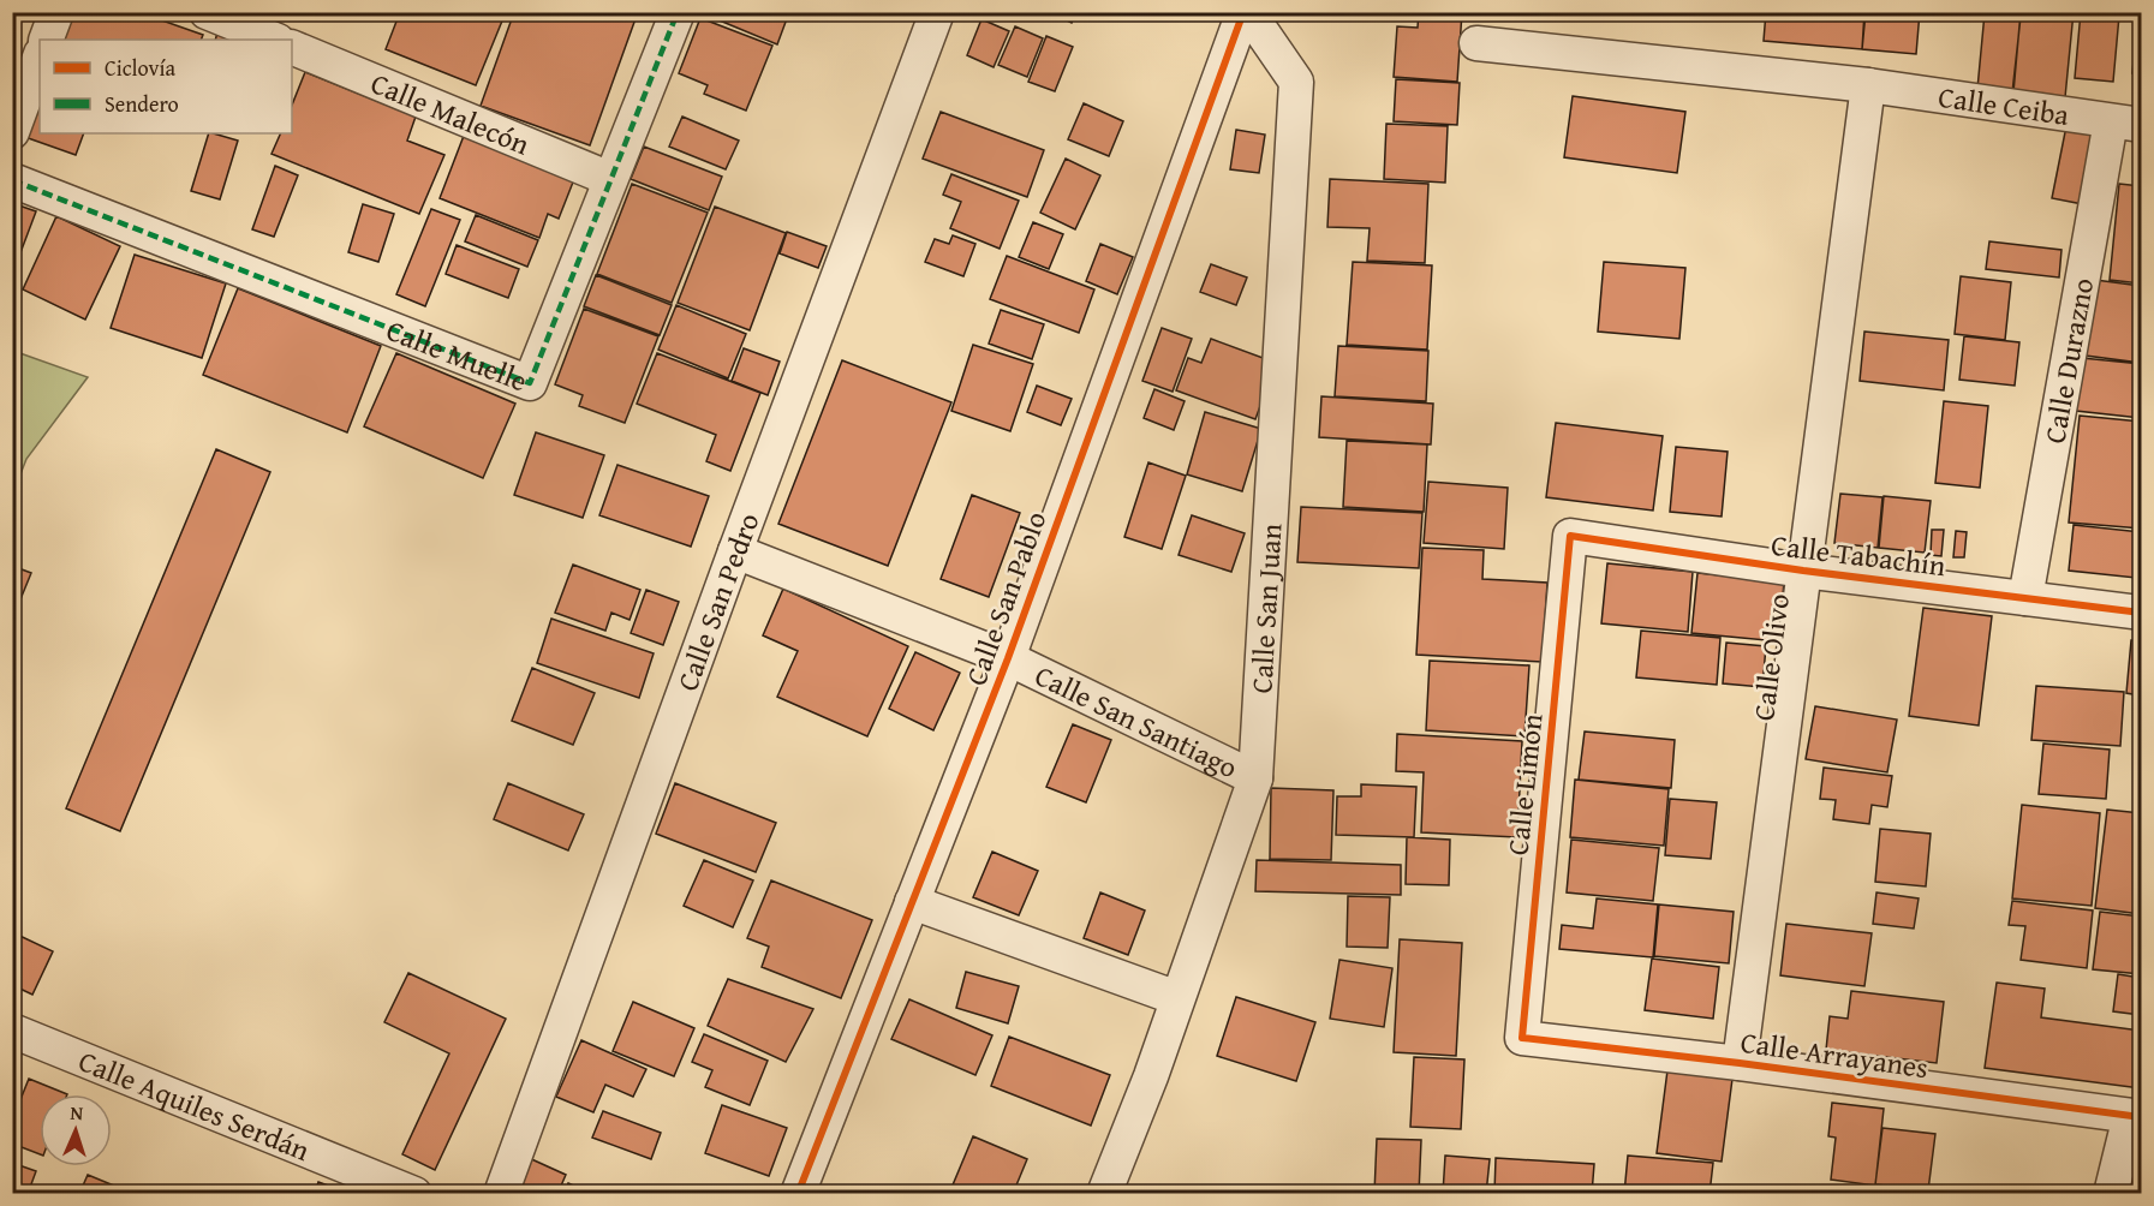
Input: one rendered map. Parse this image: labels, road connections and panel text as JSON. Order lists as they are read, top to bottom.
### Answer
{
  "streets": {
    "street": [
      "Calle Ceiba",
      "Calle Malecón",
      "Calle Muelle",
      "Calle Durazno",
      "Calle Tabachín",
      "Calle San Pablo",
      "Calle San Pedro",
      "Calle San Juan",
      "Calle Olivo",
      "Calle San Santiago",
      "Calle Limón",
      "Calle Arrayanes",
      "Calle Aquiles Serdán"
    ]
  },
  "crossings": [
    ["Calle Ceiba", "Calle Durazno"],
    ["Calle Ceiba", "Calle Olivo"],
    ["Calle Malecón", "Calle Muelle"],
    ["Calle Durazno", "Calle Tabachín"],
    ["Calle Tabachín", "Calle Olivo"],
    ["Calle Tabachín", "Calle Limón"],
    ["Calle San Pablo", "Calle San Juan"],
    ["Calle San Pablo", "Calle San Santiago"],
    ["Calle San Pedro", "Calle San Santiago"],
    ["Calle San Juan", "Calle San Santiago"],
    ["Calle Olivo", "Calle Arrayanes"],
    ["Calle Limón", "Calle Arrayanes"]
  ],
  "legend": ["Ciclovía", "Sendero"],
  "north": "top"
}
